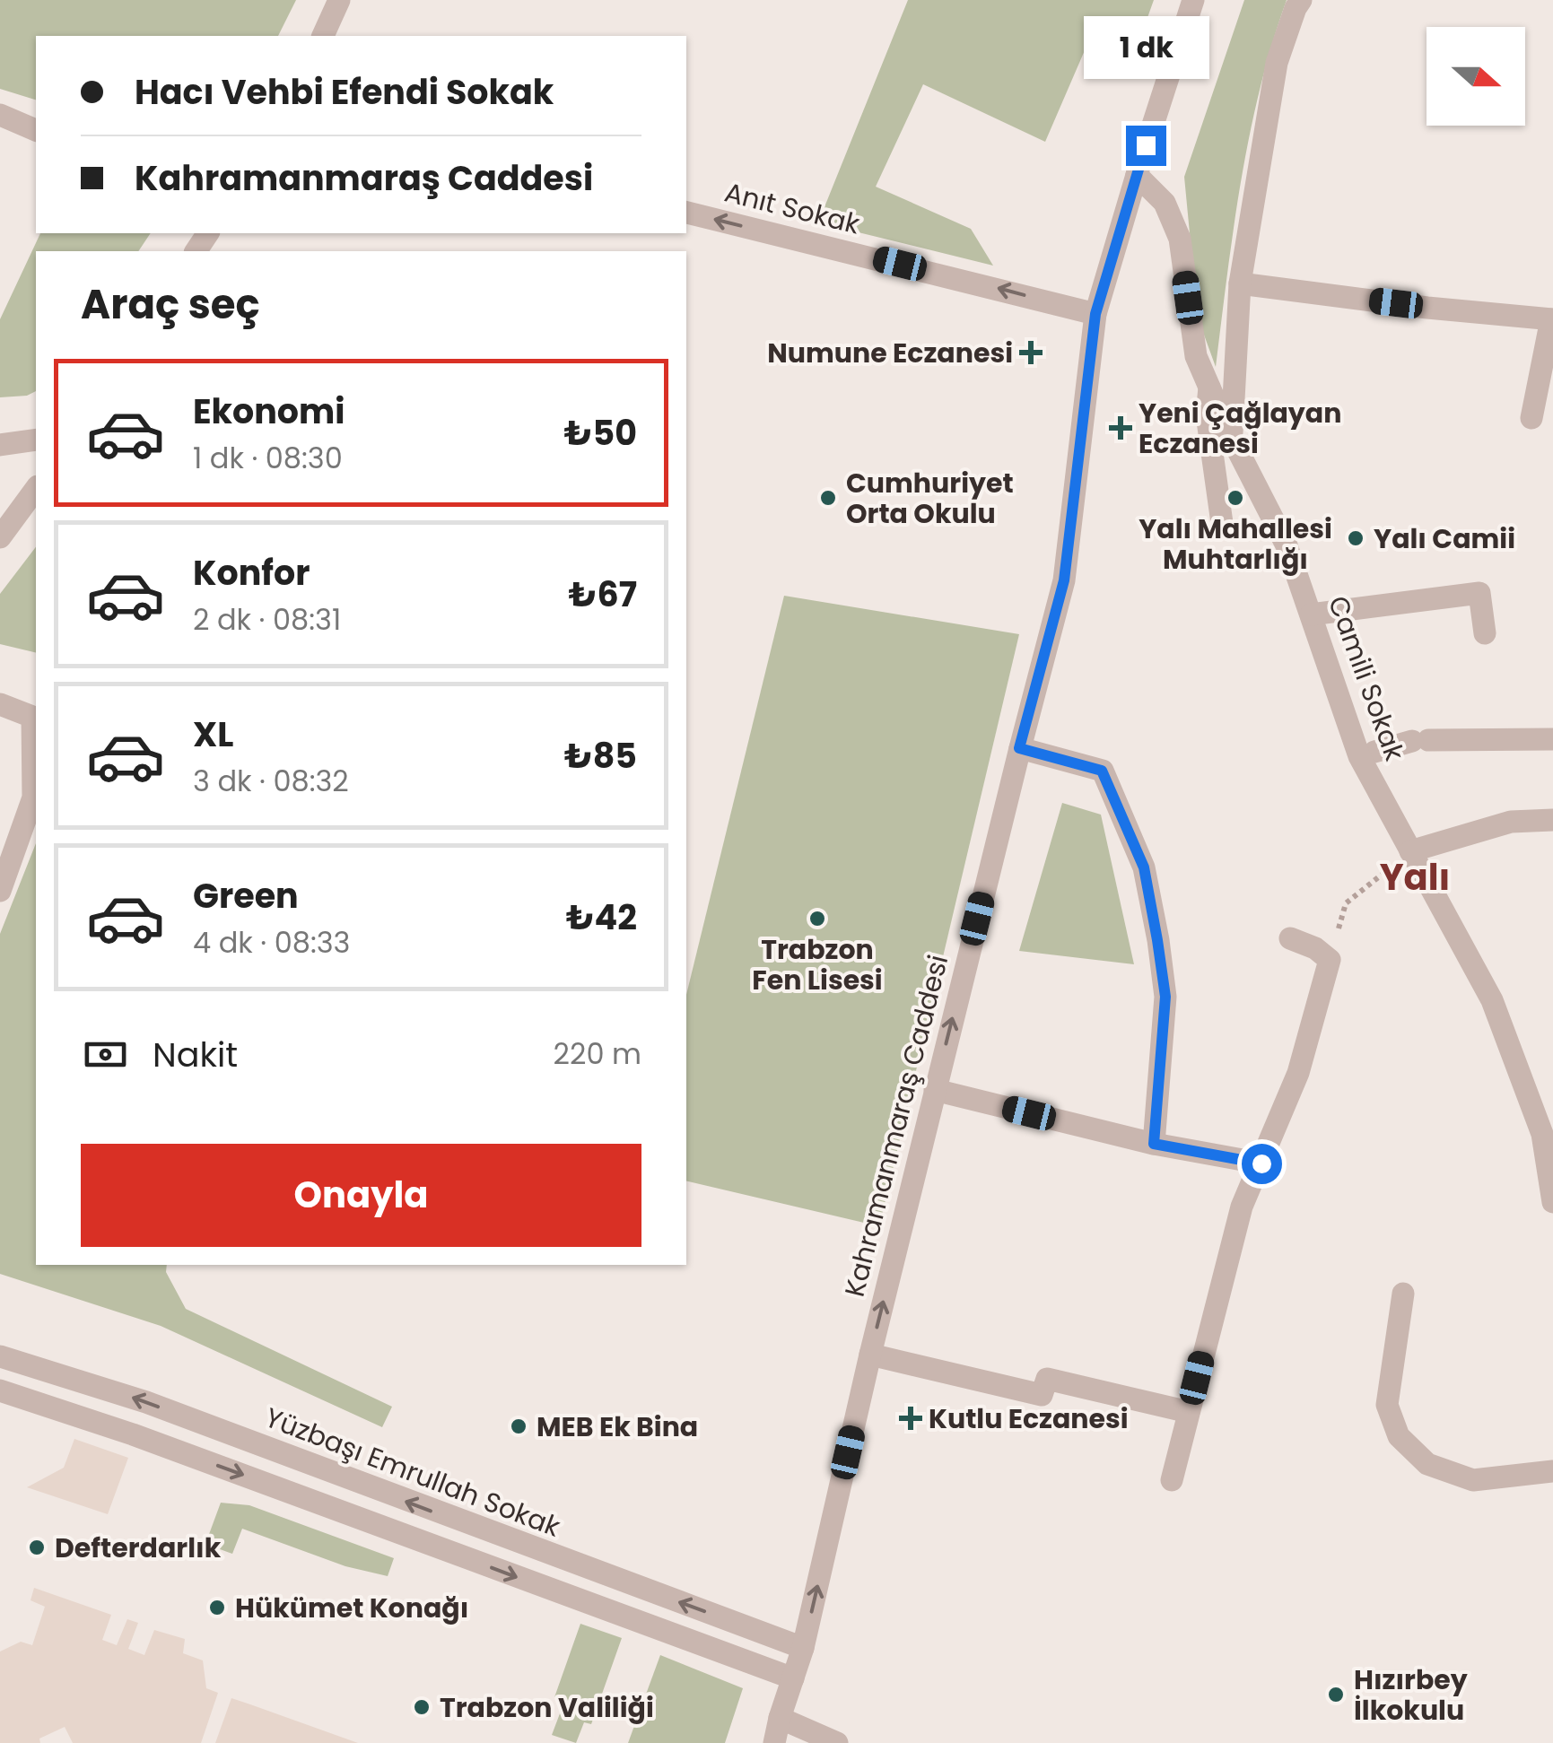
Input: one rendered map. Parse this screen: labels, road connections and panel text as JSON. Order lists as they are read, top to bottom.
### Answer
{
  "streets": {
    "street": [
      "Anıt Sokak",
      "Camili Sokak",
      "Kahramanmaraş Caddesi",
      "Yüzbaşı Emrullah Sokak"
    ]
  },
  "crossings": [
    ["Anıt Sokak", "Kahramanmaraş Caddesi"],
    ["Camili Sokak", "Kahramanmaraş Caddesi"],
    ["Kahramanmaraş Caddesi", "Yüzbaşı Emrullah Sokak"]
  ],
  "one_way": ["Anıt Sokak", "Kahramanmaraş Caddesi"],
  "districts": ["Yalı"],
  "places": {
    "health": ["Numune Eczanesi", "Yeni Çağlayan Eczanesi", "Kutlu Eczanesi"],
    "other": [
      "Cumhuriyet Orta Okulu",
      "Yalı Mahallesi Muhtarlığı",
      "Yalı Camii",
      "Trabzon Fen Lisesi",
      "MEB Ek Bina",
      "Defterdarlık",
      "Hükümet Konağı",
      "Hızırbey İlkokulu",
      "Trabzon Valiliği"
    ]
  },
  "north": "right",
  "page": {
    "bubble": "1 dk",
    "banner": ["Hacı Vehbi Efendi Sokak", "Kahramanmaraş Caddesi"],
    "heading": "Araç seç",
    "list": [
      {
        "name": "Ekonomi",
        "note": "1 dk · 08:30",
        "value": "₺50"
      },
      {
        "name": "Konfor",
        "note": "2 dk · 08:31",
        "value": "₺67"
      },
      {
        "name": "XL",
        "note": "3 dk · 08:32",
        "value": "₺85"
      },
      {
        "name": "Green",
        "note": "4 dk · 08:33",
        "value": "₺42"
      }
    ],
    "pay": ["Nakit", "220 m"],
    "buttons": "Onayla"
  }
}
